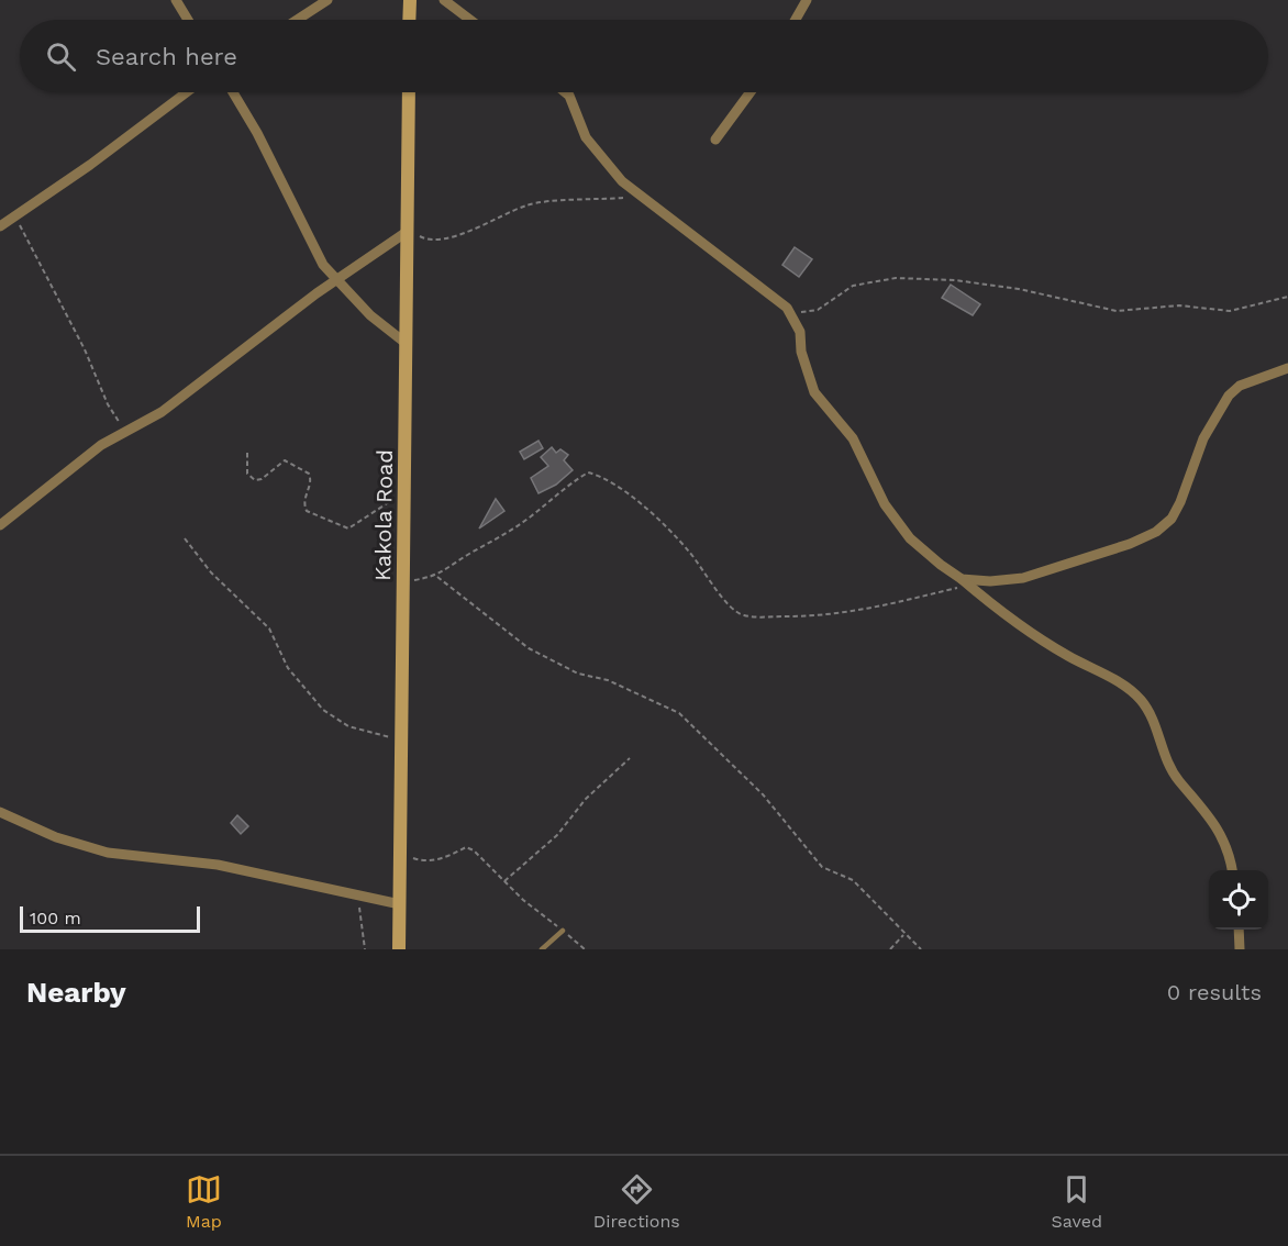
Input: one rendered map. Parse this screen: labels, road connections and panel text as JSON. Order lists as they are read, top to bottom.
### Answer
{
  "streets": {
    "main road": ["Kakola Road"]
  },
  "scale_bar": "100 m",
  "page": {
    "search": "Search here",
    "scale": "100 m",
    "heading": ["Nearby", "0 results"],
    "nav": ["Map", "Directions", "Saved"]
  }
}
